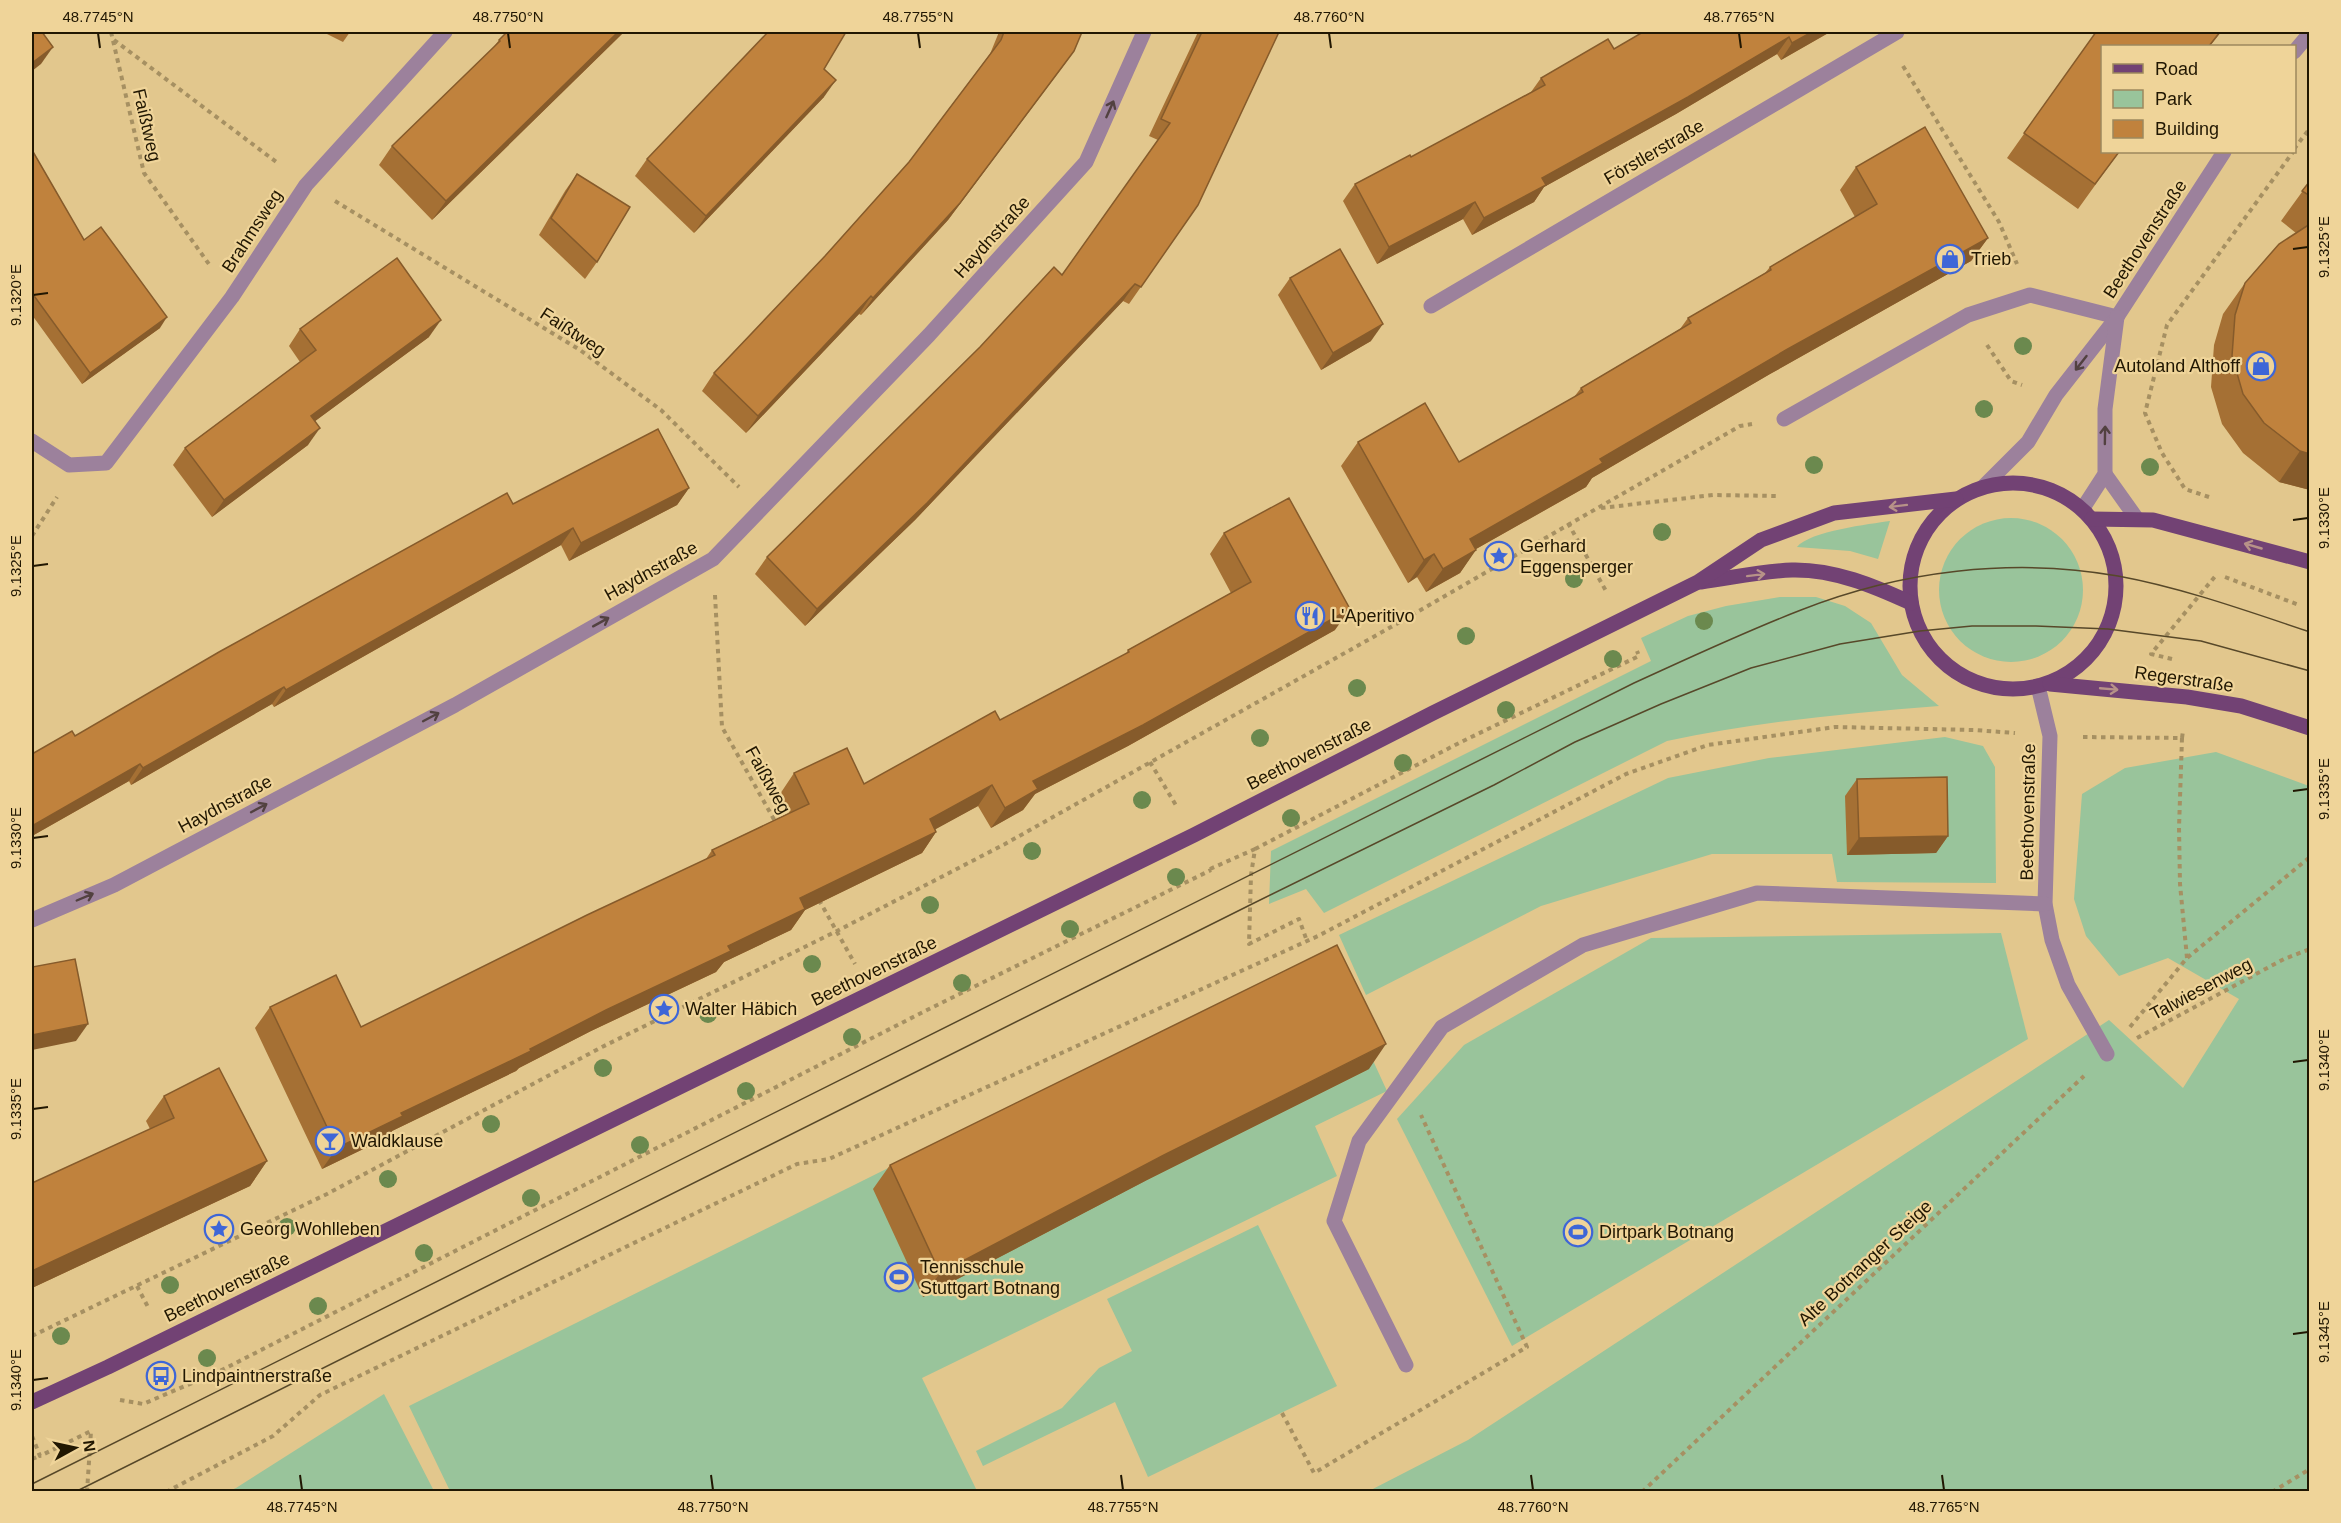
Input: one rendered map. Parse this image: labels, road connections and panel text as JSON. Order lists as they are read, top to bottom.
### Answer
{
  "streets": {
    "main road": ["Beethovenstraße", "Regerstraße"],
    "street": ["Förstlerstraße", "Brahmsweg", "Haydnstraße"],
    "path": ["Faißtweg", "Talwiesenweg", "Alte Botnanger Steige"]
  },
  "crossings": [
    ["Faißtweg", "Brahmsweg"],
    ["Faißtweg", "Haydnstraße"],
    ["Beethovenstraße", "Regerstraße"],
    ["Beethovenstraße", "Talwiesenweg"],
    ["Beethovenstraße", "Alte Botnanger Steige"],
    ["Talwiesenweg", "Alte Botnanger Steige"]
  ],
  "one_way": ["Haydnstraße", "Regerstraße"],
  "places": {
    "shop": ["Trieb", "Autoland Althoff"],
    "place": ["Gerhard Eggensperger", "Walter Häbich", "Georg Wohlleben"],
    "restaurant": ["L'Aperitivo"],
    "bar": ["Waldklause"],
    "sports": ["Dirtpark Botnang", "Tennisschule Stuttgart Botnang"],
    "bus stop": ["Lindpaintnerstraße"]
  },
  "legend": ["Road", "Park", "Building"],
  "north": "right",
  "coordinates": [
    "48.7745°N",
    "48.7750°N",
    "48.7755°N",
    "48.7760°N",
    "48.7765°N",
    "9.1325°E",
    "9.1320°E",
    "9.1330°E",
    "9.1335°E",
    "9.1340°E",
    "9.1345°E"
  ]
}
